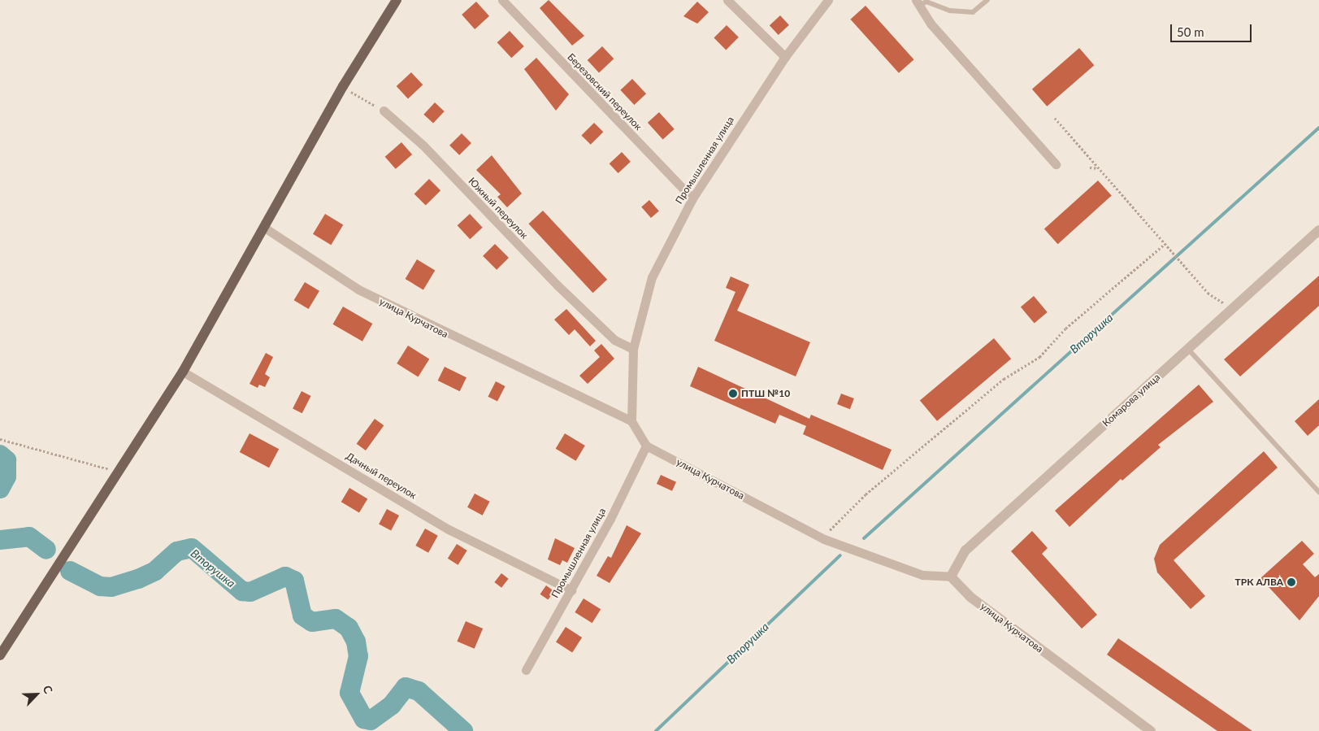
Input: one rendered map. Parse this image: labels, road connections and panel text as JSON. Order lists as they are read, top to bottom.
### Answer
{
  "streets": {
    "street": [
      "Березовский переулок",
      "Промышленная улица",
      "Южный переулок",
      "улица Курчатова",
      "Комарова улица",
      "Дачный переулок"
    ]
  },
  "crossings": [
    ["Березовский переулок", "Промышленная улица"],
    ["Промышленная улица", "Южный переулок"],
    ["Промышленная улица", "улица Курчатова"],
    ["Промышленная улица", "Дачный переулок"],
    ["улица Курчатова", "Комарова улица"]
  ],
  "water": ["Вторушка"],
  "places": ["ПТШ №10", "ТРК АЛВА"],
  "scale_bar": "50 m",
  "north": "top right"
}
